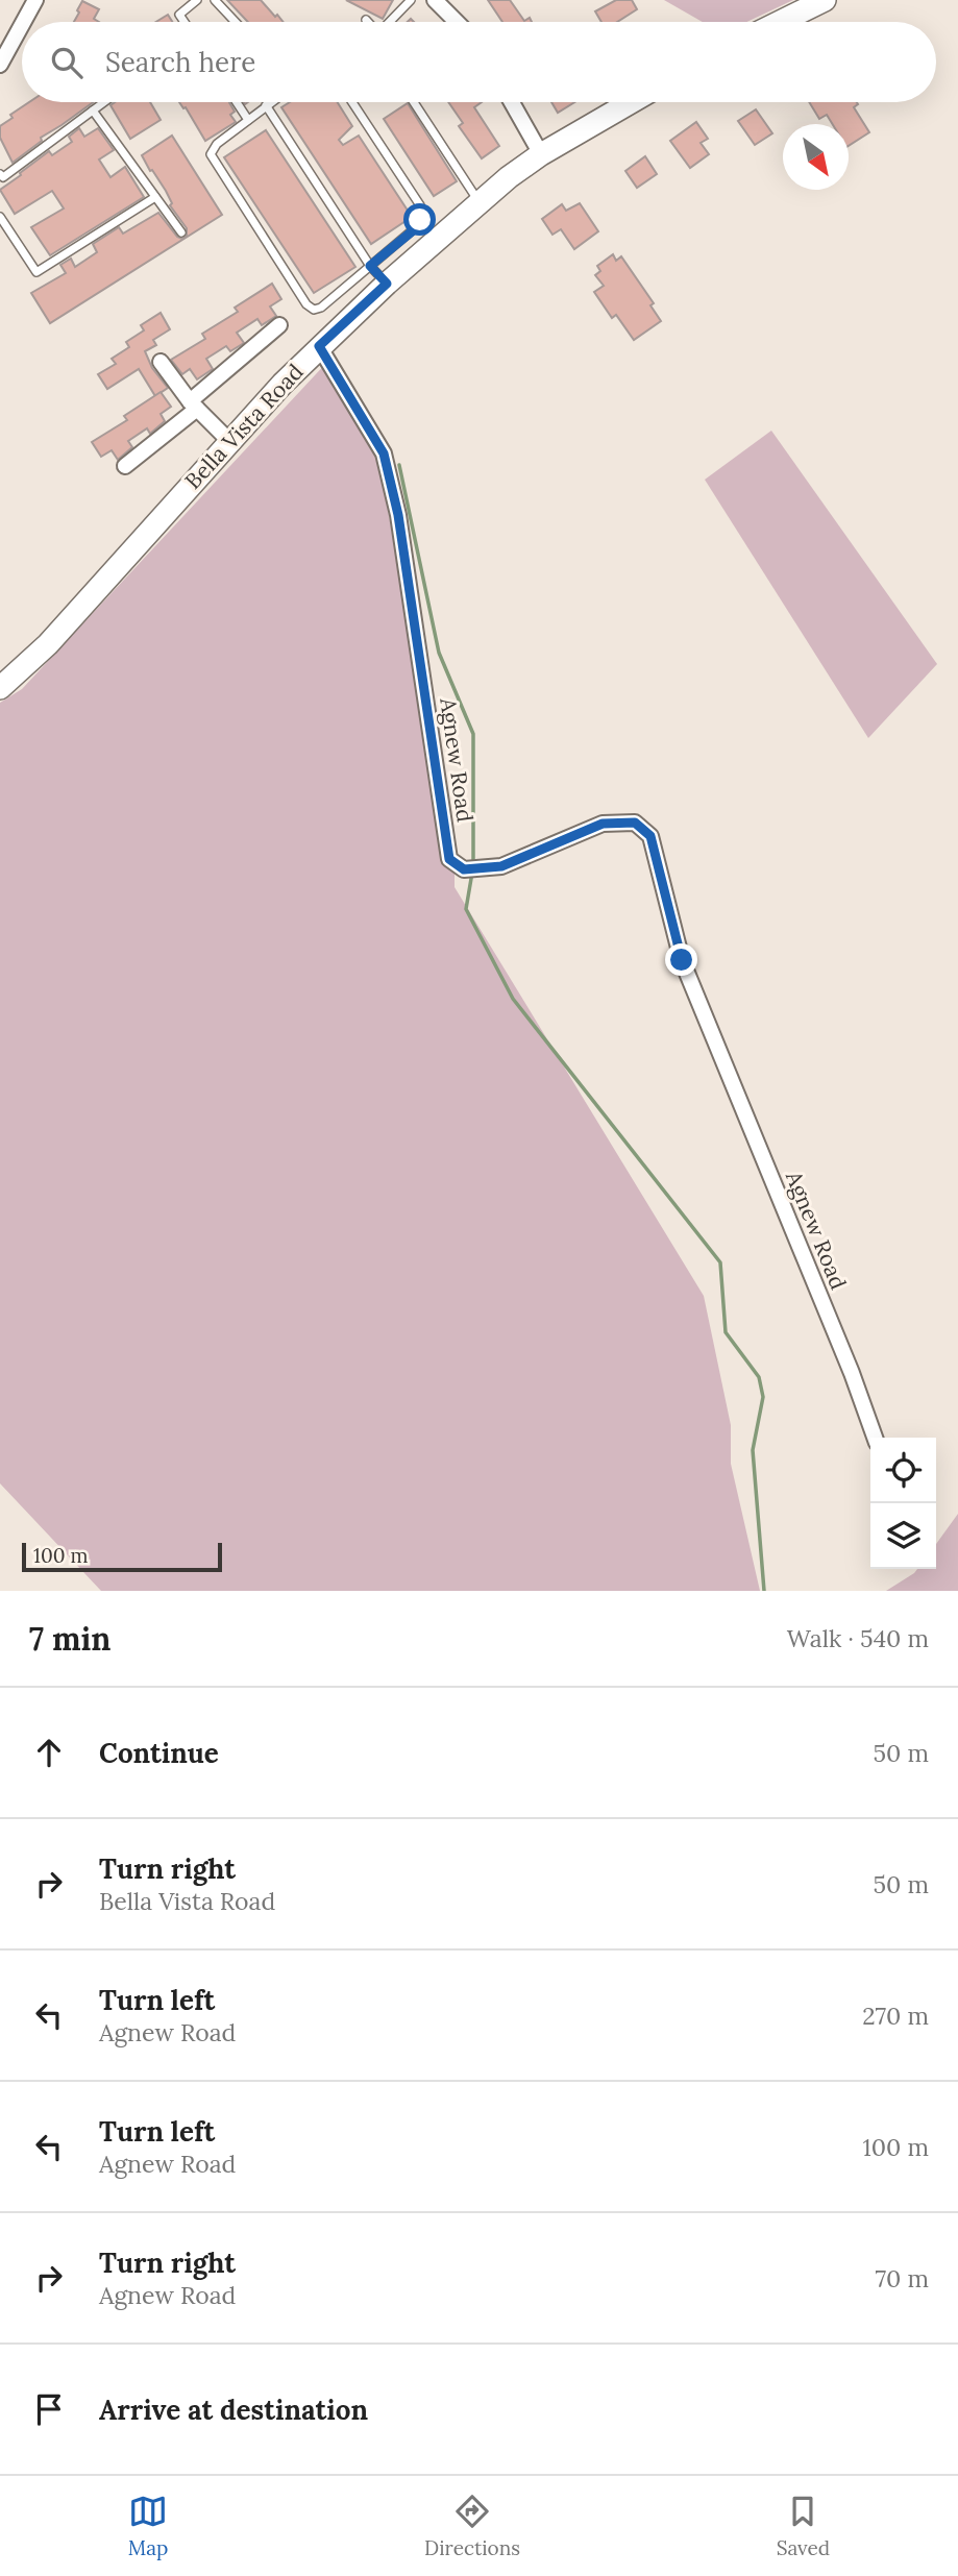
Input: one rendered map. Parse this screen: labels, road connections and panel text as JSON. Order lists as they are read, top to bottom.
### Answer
{
  "streets": {
    "street": ["Bella Vista Road", "Agnew Road"]
  },
  "crossings": [
    ["Bella Vista Road", "Agnew Road"]
  ],
  "scale_bar": "100 m",
  "north": "bottom right",
  "page": {
    "search": "Search here",
    "scale": "100 m",
    "heading": ["7 min", "Walk · 540 m"],
    "list": [
      ["Continue", "50 m"],
      ["Turn right", "Bella Vista Road", "50 m"],
      ["Turn left", "Agnew Road", "270 m"],
      ["Turn left", "Agnew Road", "100 m"],
      ["Turn right", "Agnew Road", "70 m"],
      "Arrive at destination"
    ],
    "nav": ["Map", "Directions", "Saved"]
  }
}
